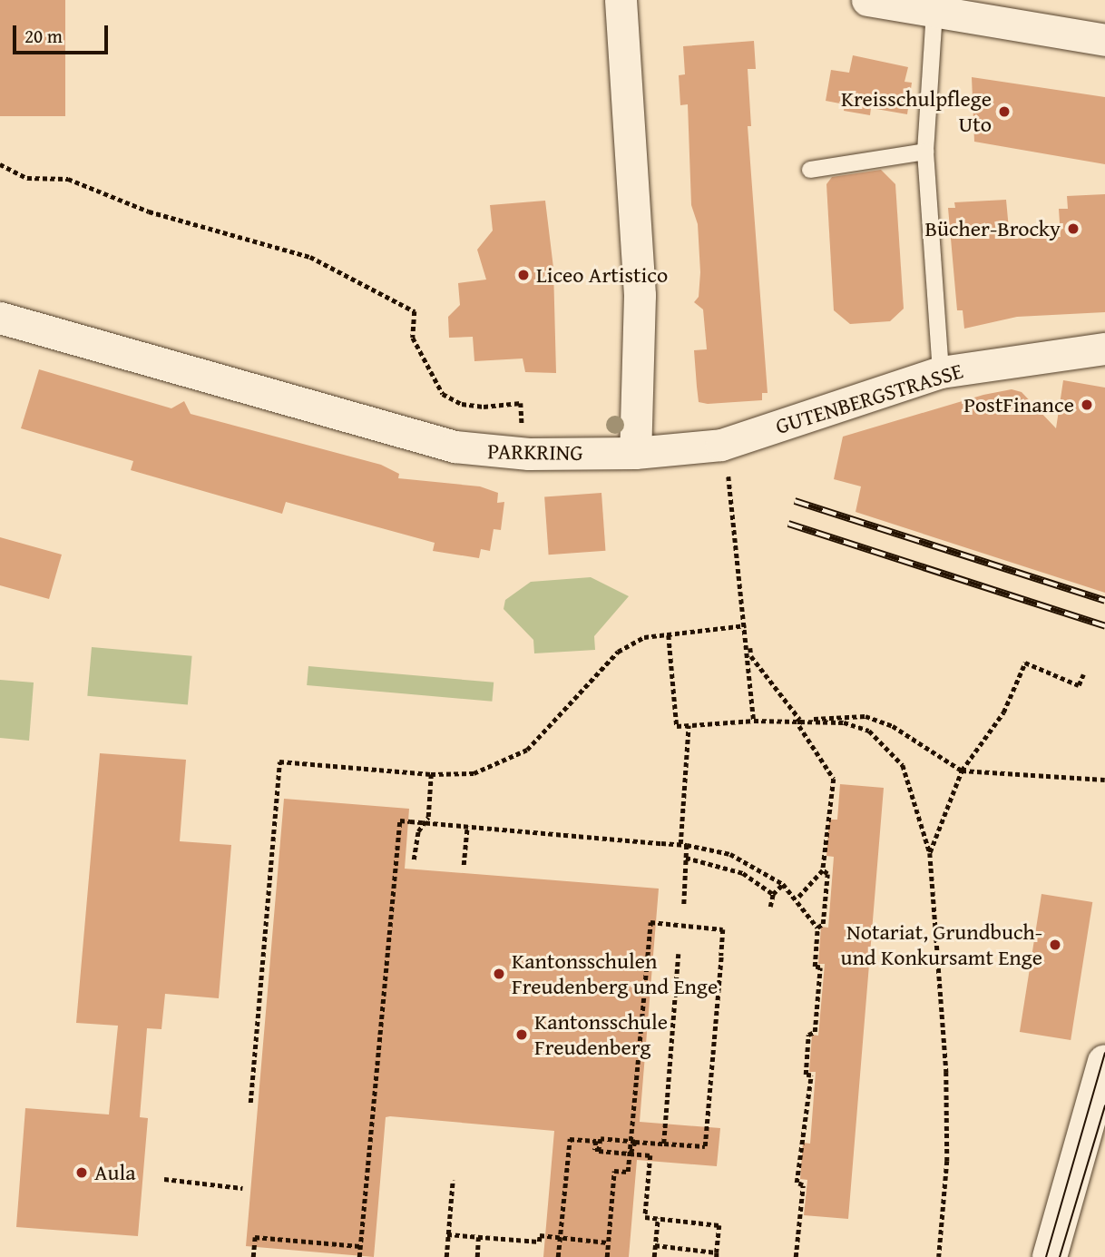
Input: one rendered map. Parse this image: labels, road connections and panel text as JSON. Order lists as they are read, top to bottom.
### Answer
{
  "streets": {
    "street": ["GUTENBERGSTRASSE", "PARKRING"]
  },
  "crossings": [
    ["GUTENBERGSTRASSE", "PARKRING"]
  ],
  "places": [
    "Kreisschulpflege Uto",
    "Bücher-Brocky",
    "Liceo Artistico",
    "PostFinance",
    "Notariat, Grundbuch- und Konkursamt Enge",
    "Kantonsschulen Freudenberg und Enge",
    "Kantonsschule Freudenberg",
    "Aula"
  ],
  "scale_bar": "20 m"
}
